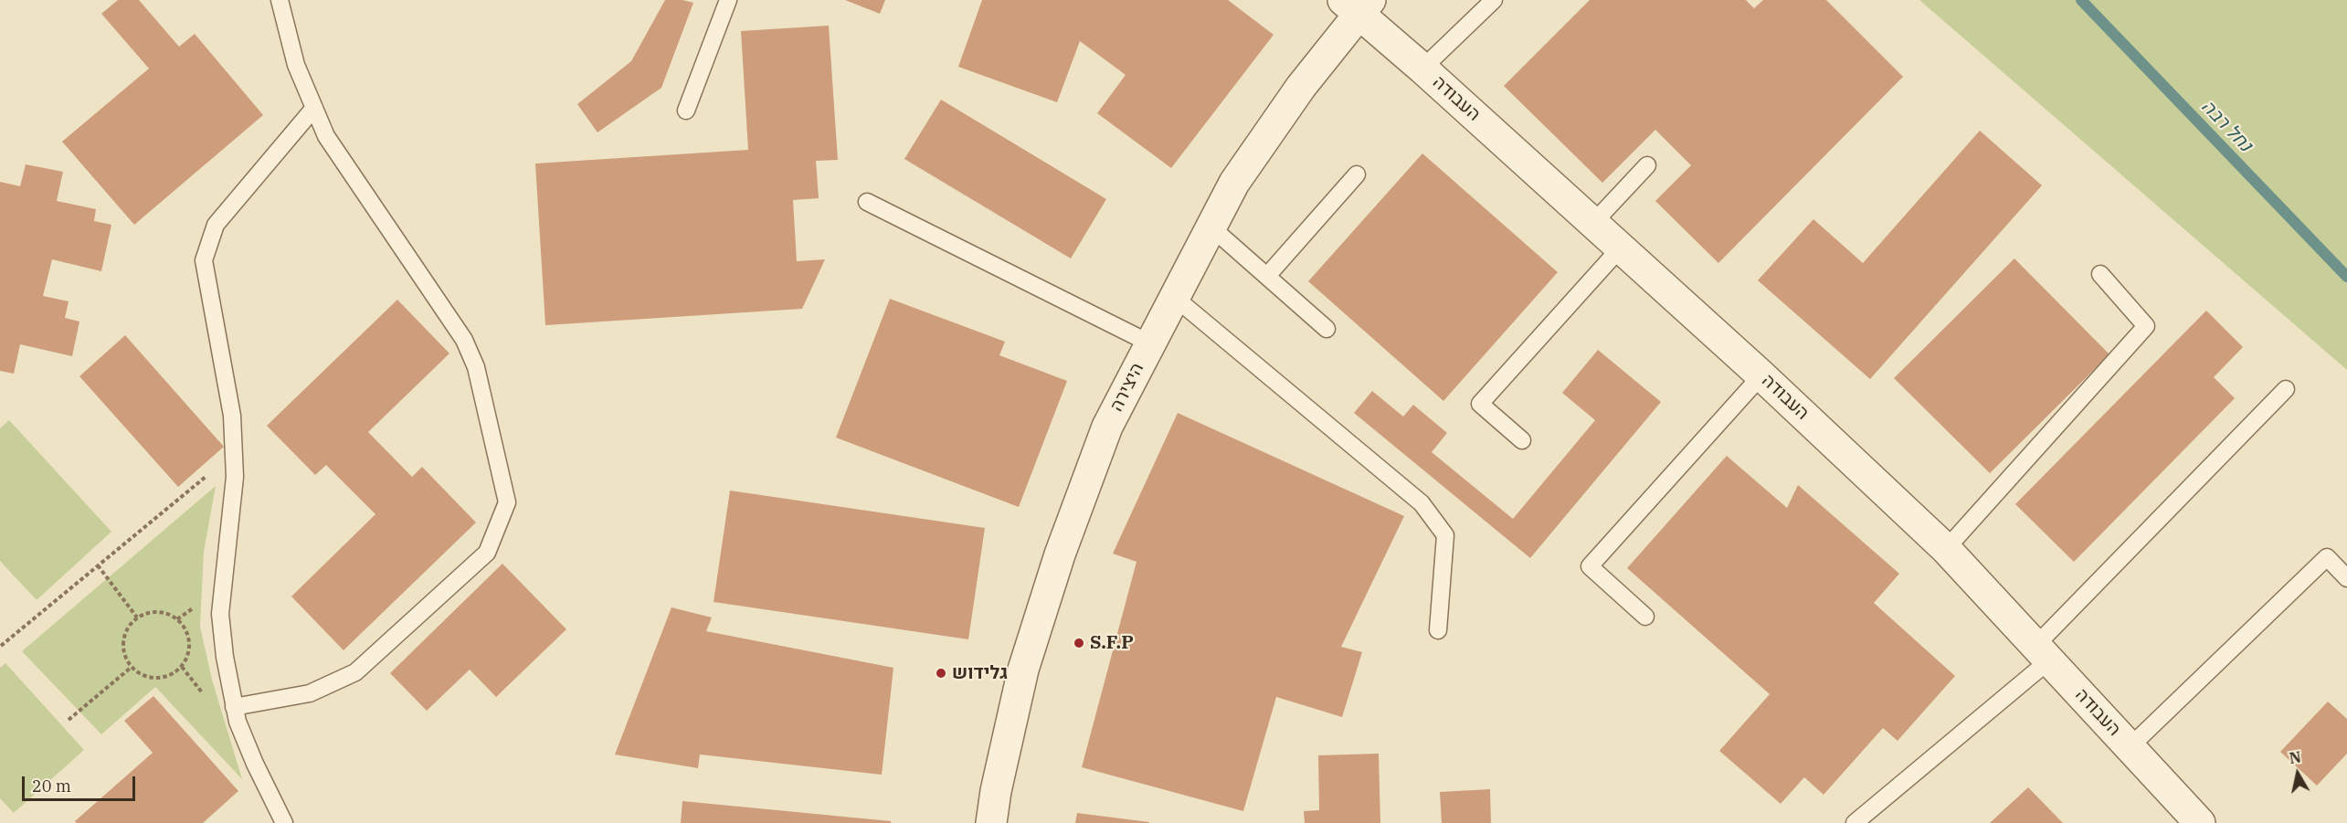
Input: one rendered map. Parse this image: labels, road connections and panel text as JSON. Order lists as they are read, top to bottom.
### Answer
{
  "streets": {
    "street": ["העבודה", "היצירה"]
  },
  "crossings": [
    ["העבודה", "היצירה"]
  ],
  "water": ["נחל רבה"],
  "places": ["S.F.P", "גלידוש"],
  "scale_bar": "20 m",
  "north": "top"
}
